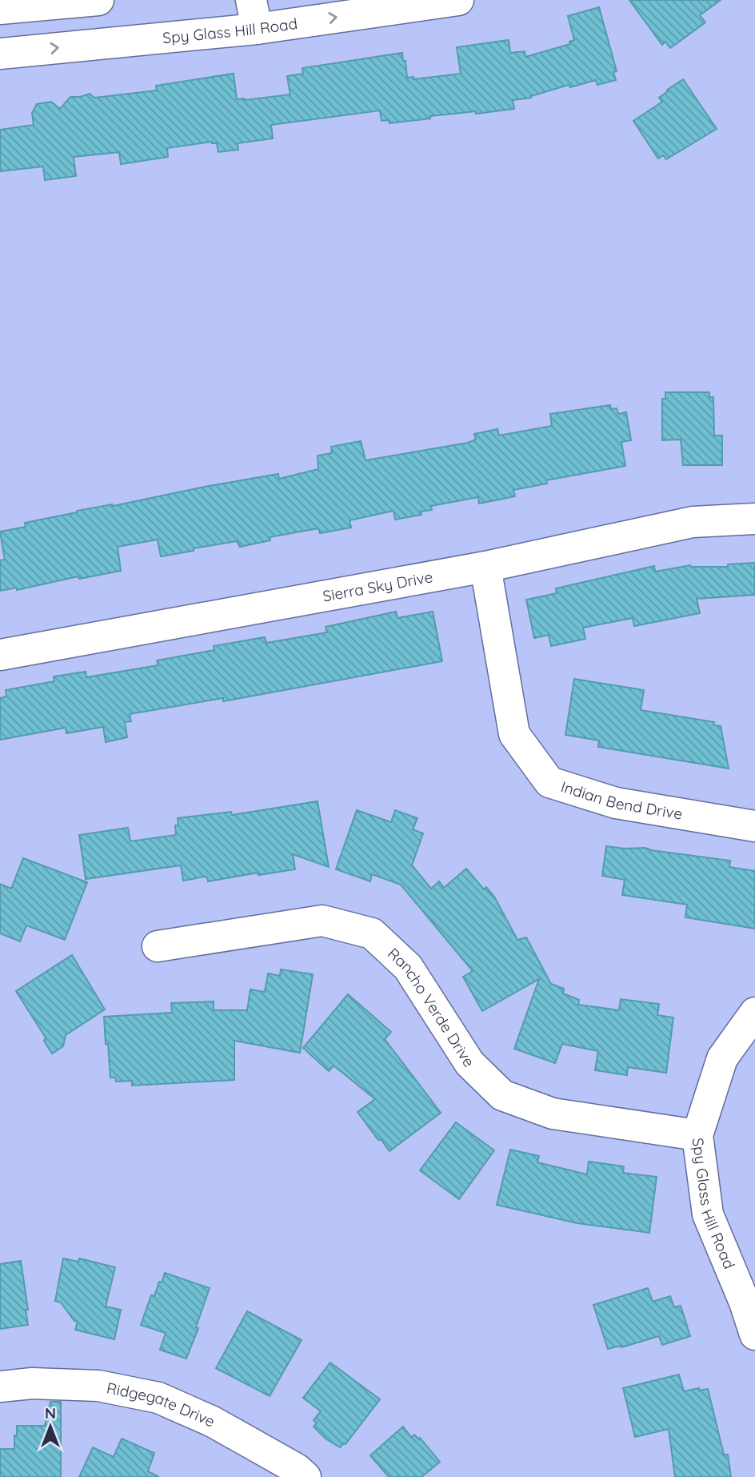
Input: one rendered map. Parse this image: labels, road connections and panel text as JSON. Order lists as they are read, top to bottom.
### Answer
{
  "streets": {
    "street": [
      "Spy Glass Hill Road",
      "Sierra Sky Drive",
      "Indian Bend Drive",
      "Rancho Verde Drive",
      "Ridgegate Drive"
    ]
  },
  "crossings": [
    ["Spy Glass Hill Road", "Rancho Verde Drive"],
    ["Sierra Sky Drive", "Indian Bend Drive"]
  ],
  "one_way": ["Spy Glass Hill Road"],
  "north": "top"
}
